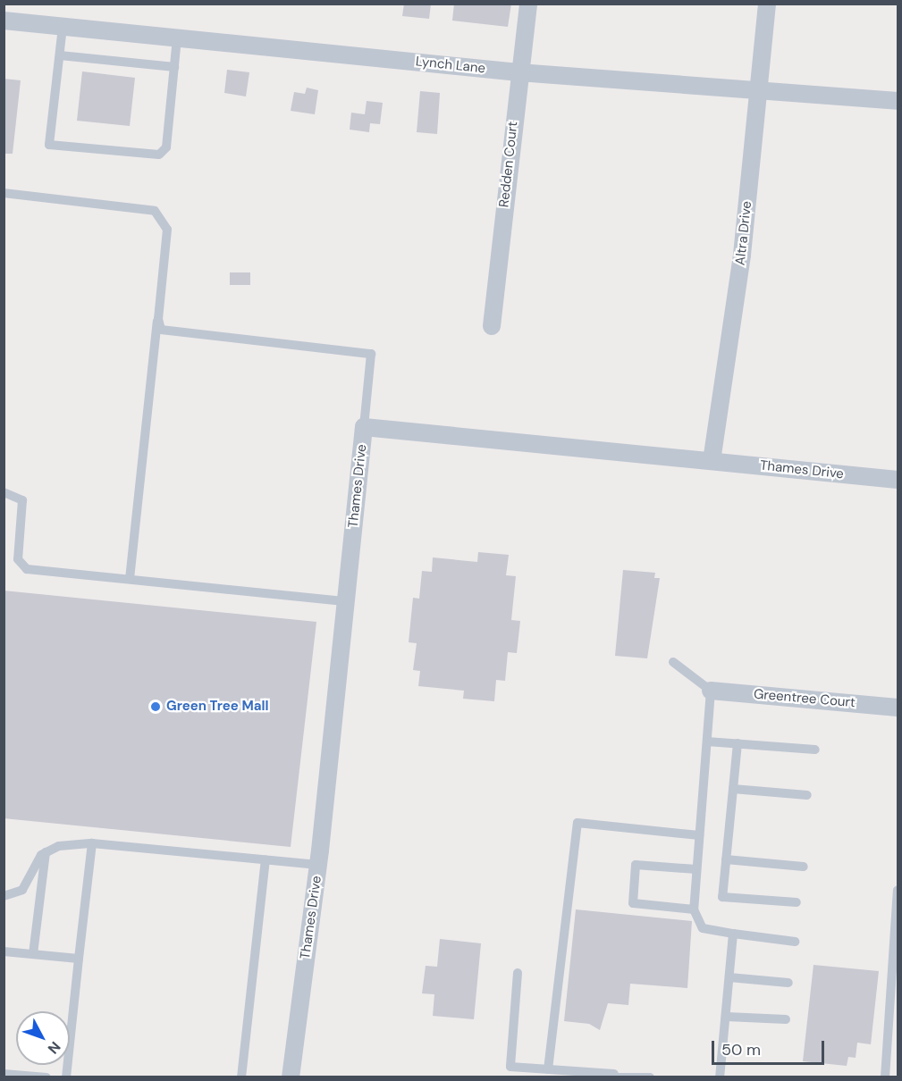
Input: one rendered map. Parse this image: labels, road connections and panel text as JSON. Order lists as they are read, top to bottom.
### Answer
{
  "streets": {
    "street": [
      "Lynch Lane",
      "Redden Court",
      "Altra Drive",
      "Thames Drive",
      "Greentree Court"
    ]
  },
  "crossings": [
    ["Lynch Lane", "Redden Court"],
    ["Lynch Lane", "Altra Drive"],
    ["Altra Drive", "Thames Drive"]
  ],
  "places": ["Green Tree Mall"],
  "scale_bar": "50 m",
  "north": "bottom right"
}
